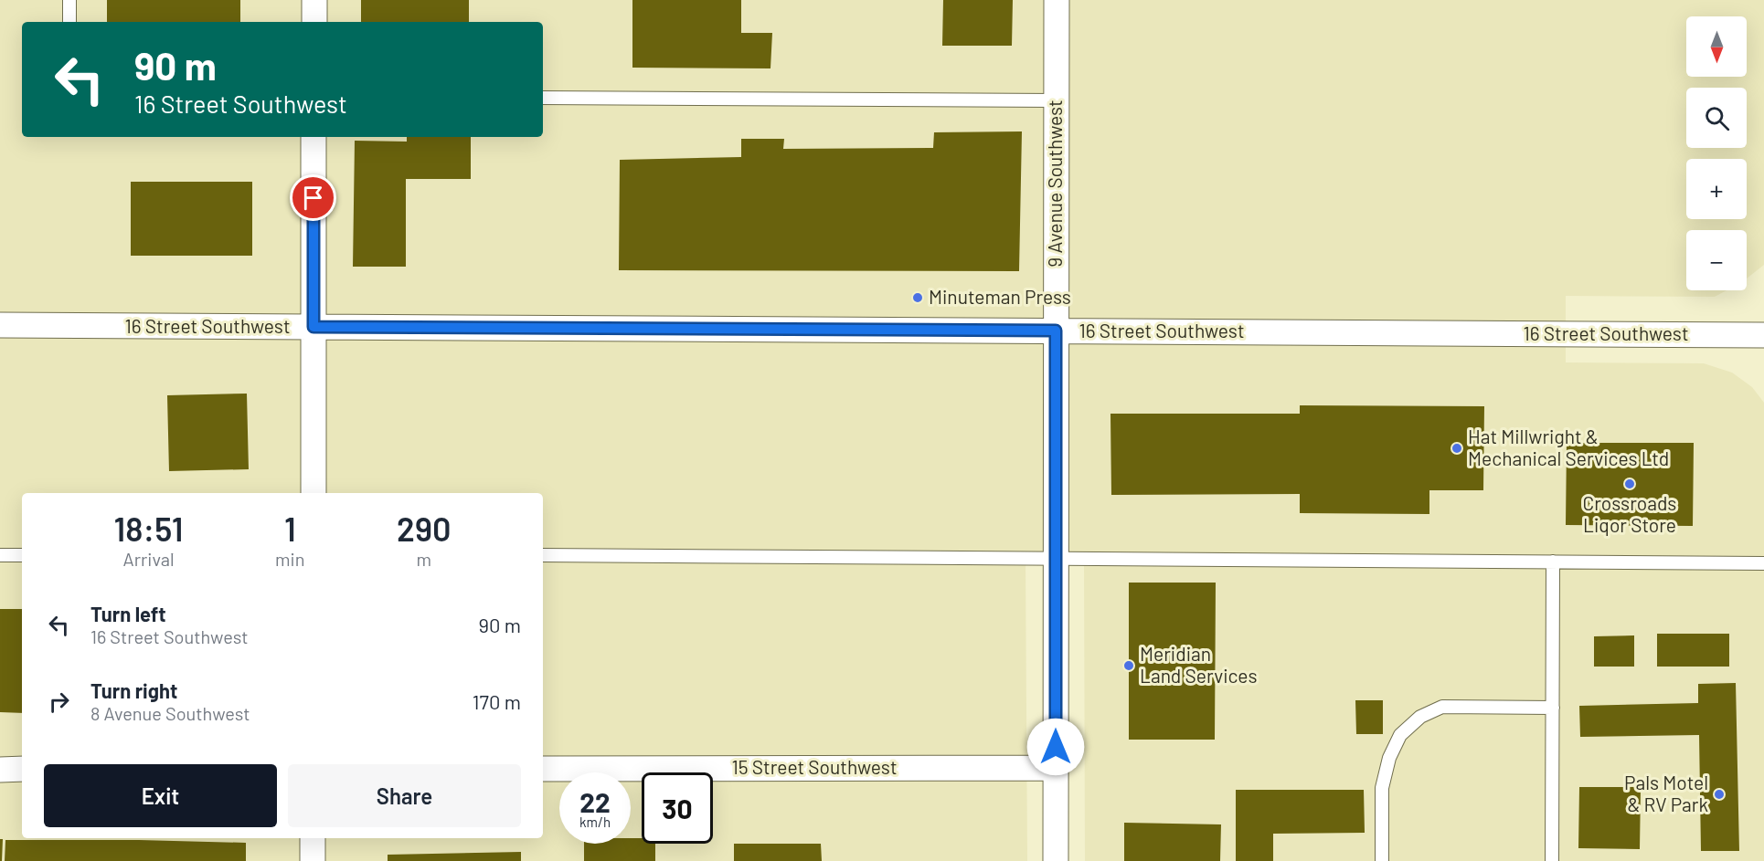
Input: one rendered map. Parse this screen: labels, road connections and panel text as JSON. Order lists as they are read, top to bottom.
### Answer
{
  "streets": {
    "street": ["9 Avenue Southwest", "16 Street Southwest", "15 Street Southwest"]
  },
  "crossings": [
    ["9 Avenue Southwest", "16 Street Southwest"],
    ["9 Avenue Southwest", "15 Street Southwest"]
  ],
  "places": [
    "Minuteman Press",
    "Hat Millwright & Mechanical Services Ltd",
    "Crossroads Liqor Store",
    "Meridian Land Services",
    "Pals Motel & RV Park"
  ],
  "north": "bottom",
  "page": {
    "map_buttons": ["+", "−"],
    "turn": ["90 m", "16 Street Southwest"],
    "eta": [
      "18:51",
      "Arrival",
      "1",
      "min",
      "290",
      "m"
    ],
    "list": [
      {
        "name": "Turn left",
        "note": "16 Street Southwest",
        "value": "90 m"
      },
      {
        "name": "Turn right",
        "note": "8 Avenue Southwest",
        "value": "170 m"
      }
    ],
    "buttons": ["Exit", "Share"],
    "speed": "22 km/h",
    "limit": "30"
  }
}
